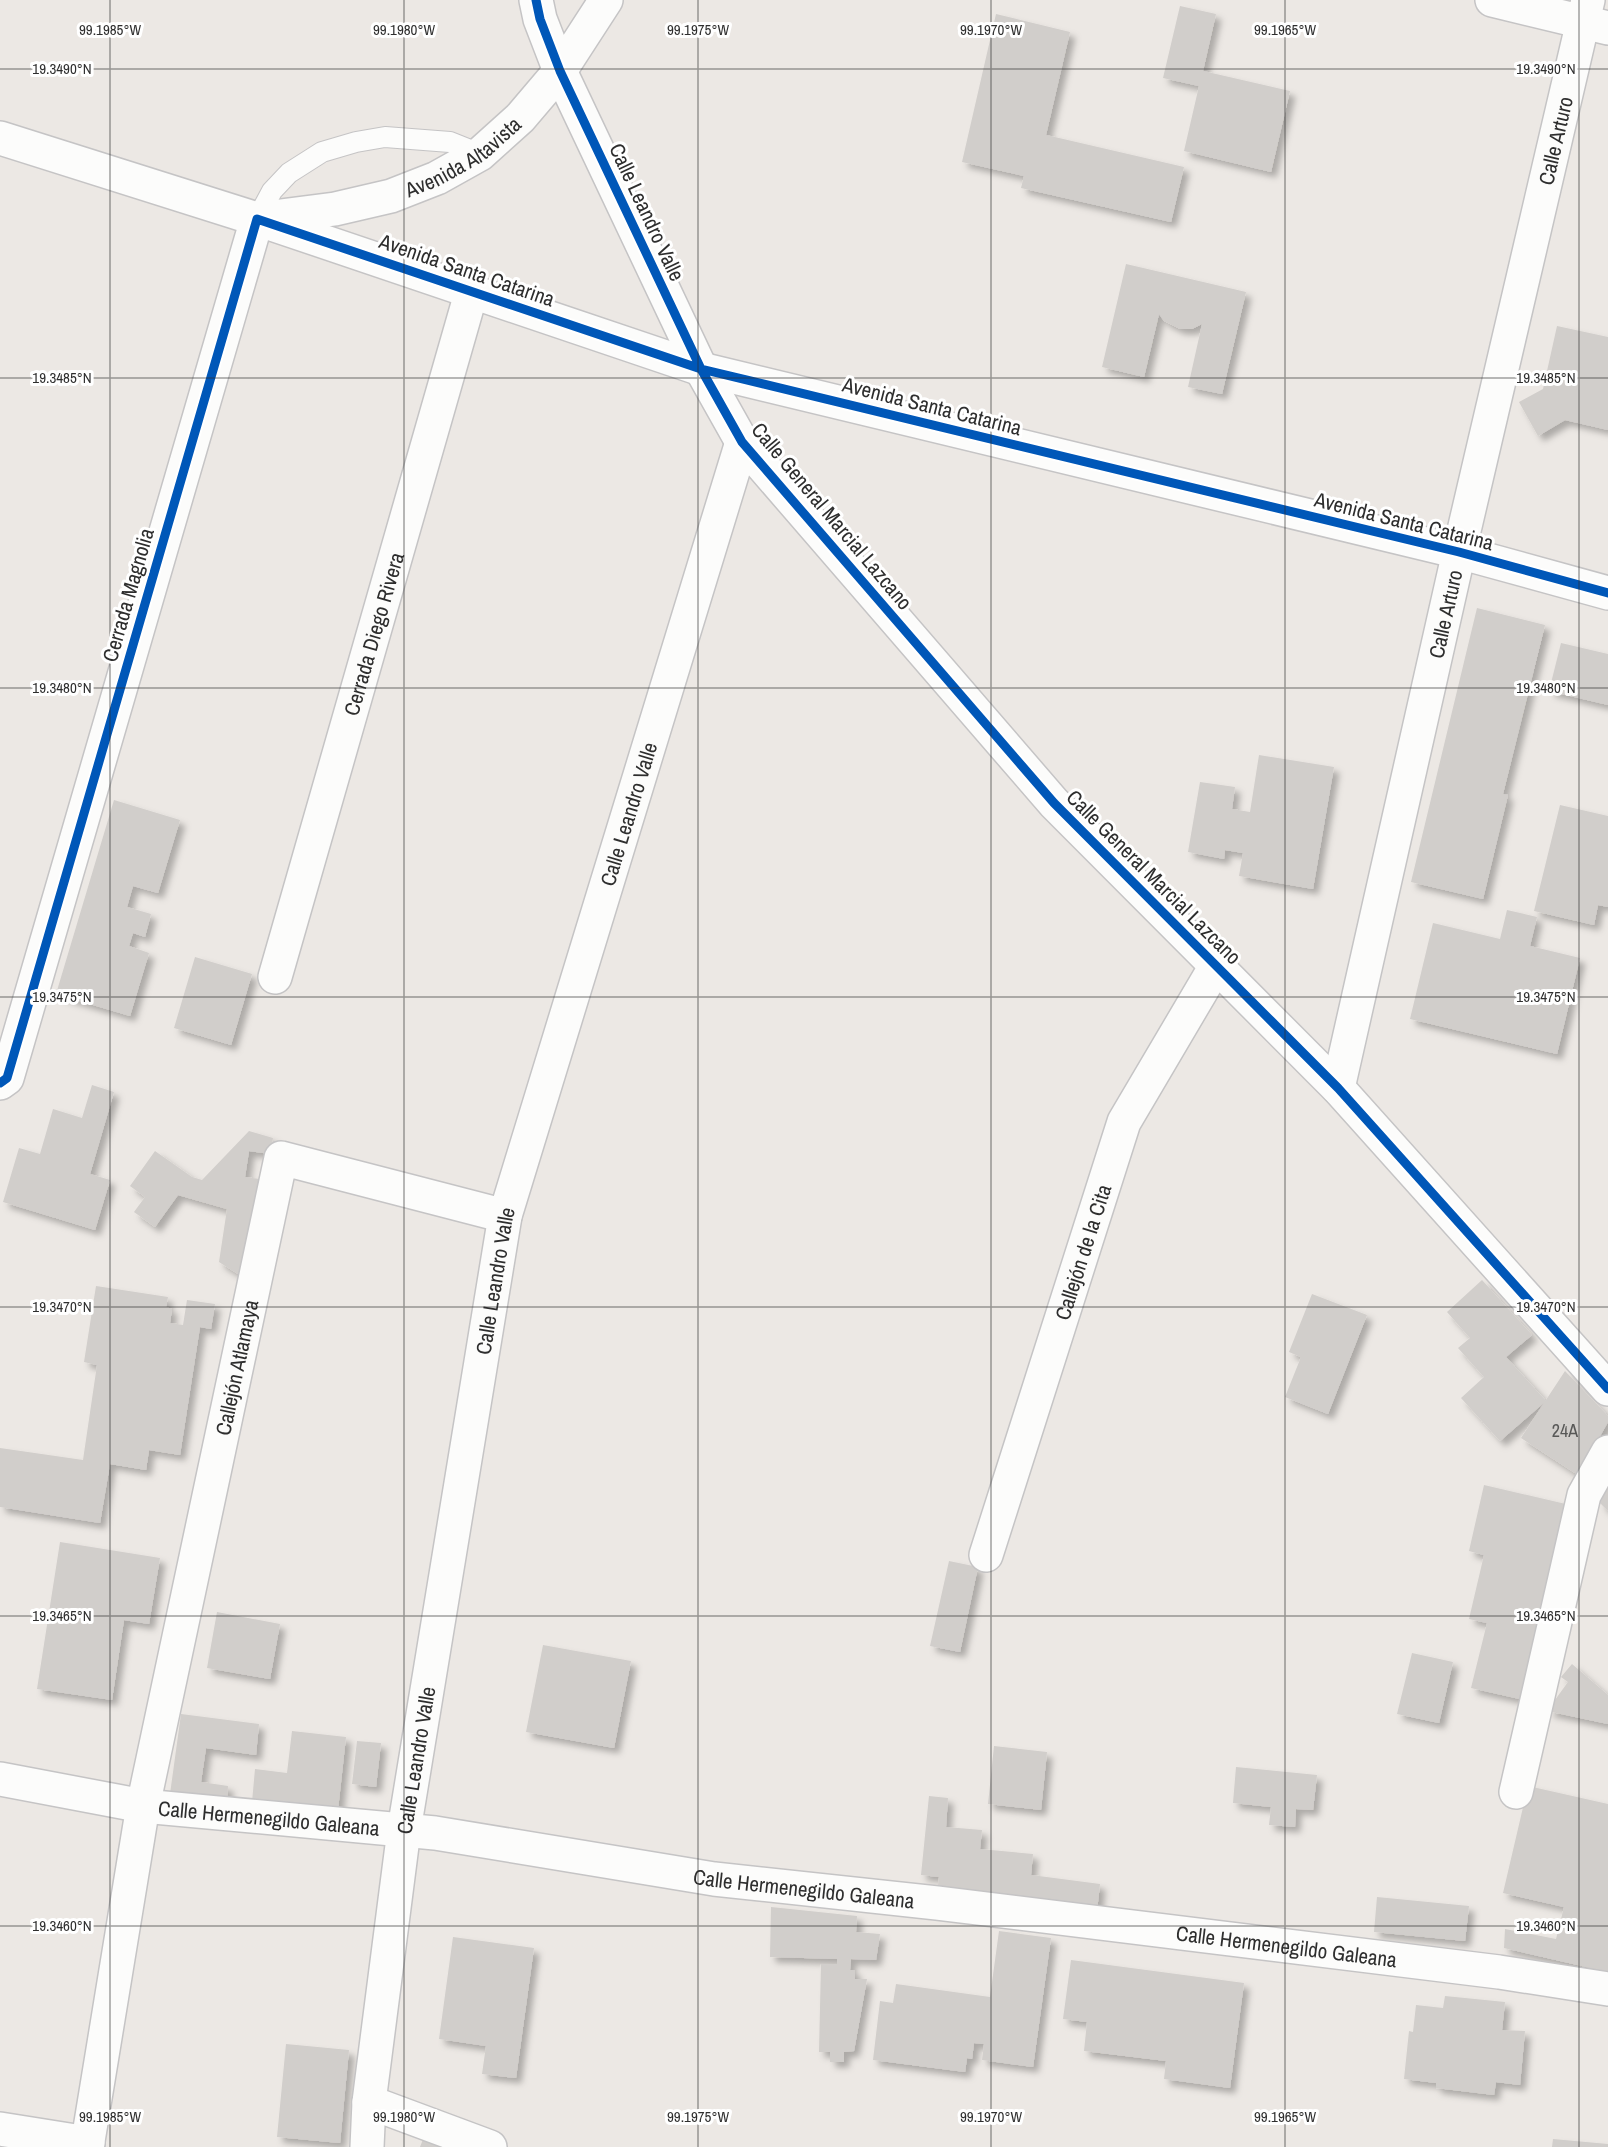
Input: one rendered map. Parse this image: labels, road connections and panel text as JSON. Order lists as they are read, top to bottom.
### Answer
{
  "streets": {
    "street": [
      "Calle Arturo",
      "Avenida Altavista",
      "Calle Leandro Valle",
      "Avenida Santa Catarina",
      "Calle General Marcial Lazcano",
      "Cerrada Magnolia",
      "Cerrada Diego Rivera",
      "Callejón de la Cita",
      "Callejón Atlamaya",
      "Calle Hermenegildo Galeana"
    ]
  },
  "crossings": [
    ["Calle Arturo", "Avenida Santa Catarina"],
    ["Calle Arturo", "Calle General Marcial Lazcano"],
    ["Avenida Altavista", "Calle Leandro Valle"],
    ["Avenida Altavista", "Avenida Santa Catarina"],
    ["Avenida Altavista", "Cerrada Magnolia"],
    ["Calle Leandro Valle", "Avenida Santa Catarina"],
    ["Calle Leandro Valle", "Calle General Marcial Lazcano"],
    ["Calle Leandro Valle", "Callejón Atlamaya"],
    ["Calle Leandro Valle", "Calle Hermenegildo Galeana"],
    ["Avenida Santa Catarina", "Calle General Marcial Lazcano"],
    ["Avenida Santa Catarina", "Cerrada Magnolia"],
    ["Avenida Santa Catarina", "Cerrada Diego Rivera"],
    ["Calle General Marcial Lazcano", "Callejón de la Cita"],
    ["Callejón Atlamaya", "Calle Hermenegildo Galeana"]
  ],
  "house_numbers": ["24A"],
  "coordinates": [
    "99.1985°W",
    "99.1980°W",
    "99.1975°W",
    "99.1970°W",
    "99.1965°W",
    "19.3490°N",
    "19.3485°N",
    "19.3480°N",
    "19.3475°N",
    "19.3470°N",
    "19.3465°N",
    "19.3460°N"
  ]
}
